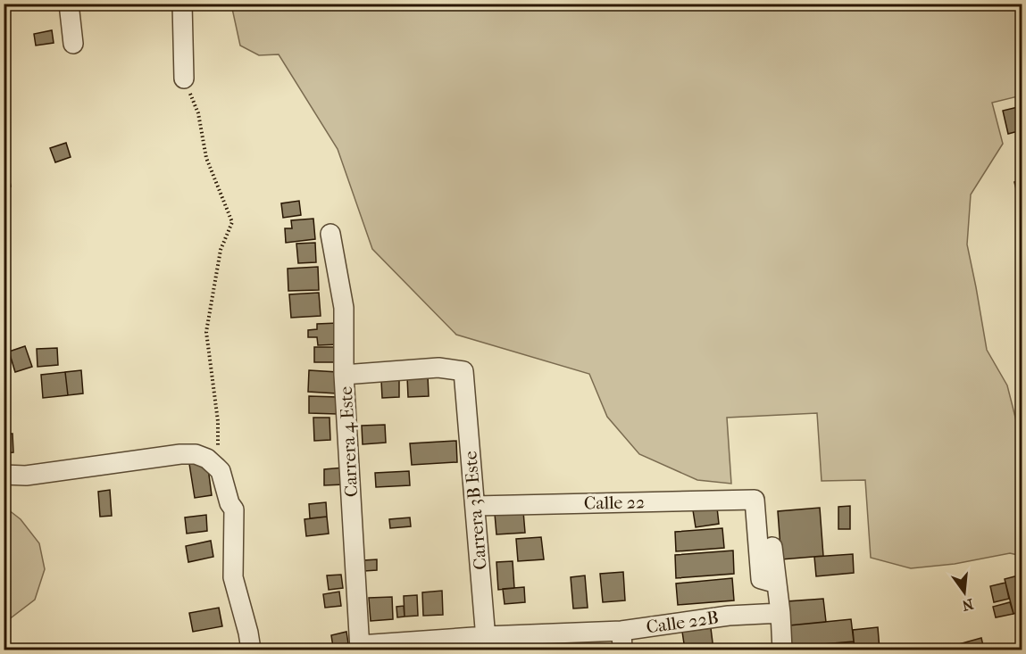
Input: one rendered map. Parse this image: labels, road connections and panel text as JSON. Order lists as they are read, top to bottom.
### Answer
{
  "streets": {
    "street": [
      "Carrera 4 Este",
      "Calle 22",
      "Carrera 3B Este",
      "Calle 22B"
    ]
  },
  "crossings": [
    ["Carrera 4 Este", "Carrera 3B Este"],
    ["Carrera 4 Este", "Calle 22B"],
    ["Calle 22", "Carrera 3B Este"],
    ["Carrera 3B Este", "Calle 22B"]
  ],
  "north": "bottom"
}
